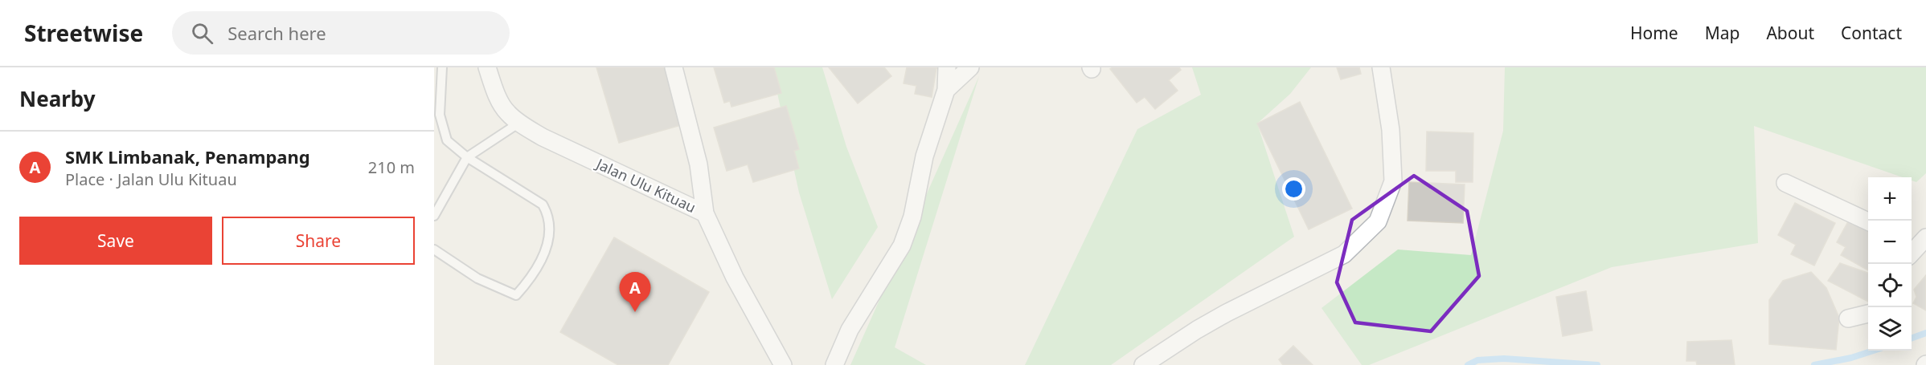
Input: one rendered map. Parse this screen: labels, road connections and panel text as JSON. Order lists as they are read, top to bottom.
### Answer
{
  "streets": {
    "street": ["Jalan Ulu Kituau"]
  },
  "page": {
    "header": "Streetwise",
    "search": "Search here",
    "nav": [
      "Home",
      "Map",
      "About",
      "Contact"
    ],
    "heading": "Nearby",
    "list": [
      {
        "mark": "A",
        "name": "SMK Limbanak, Penampang",
        "note": "Place · Jalan Ulu Kituau",
        "value": "210 m"
      }
    ],
    "map_buttons": ["+", "−"],
    "buttons": ["Save", "Share"],
    "pins": "A"
  }
}
